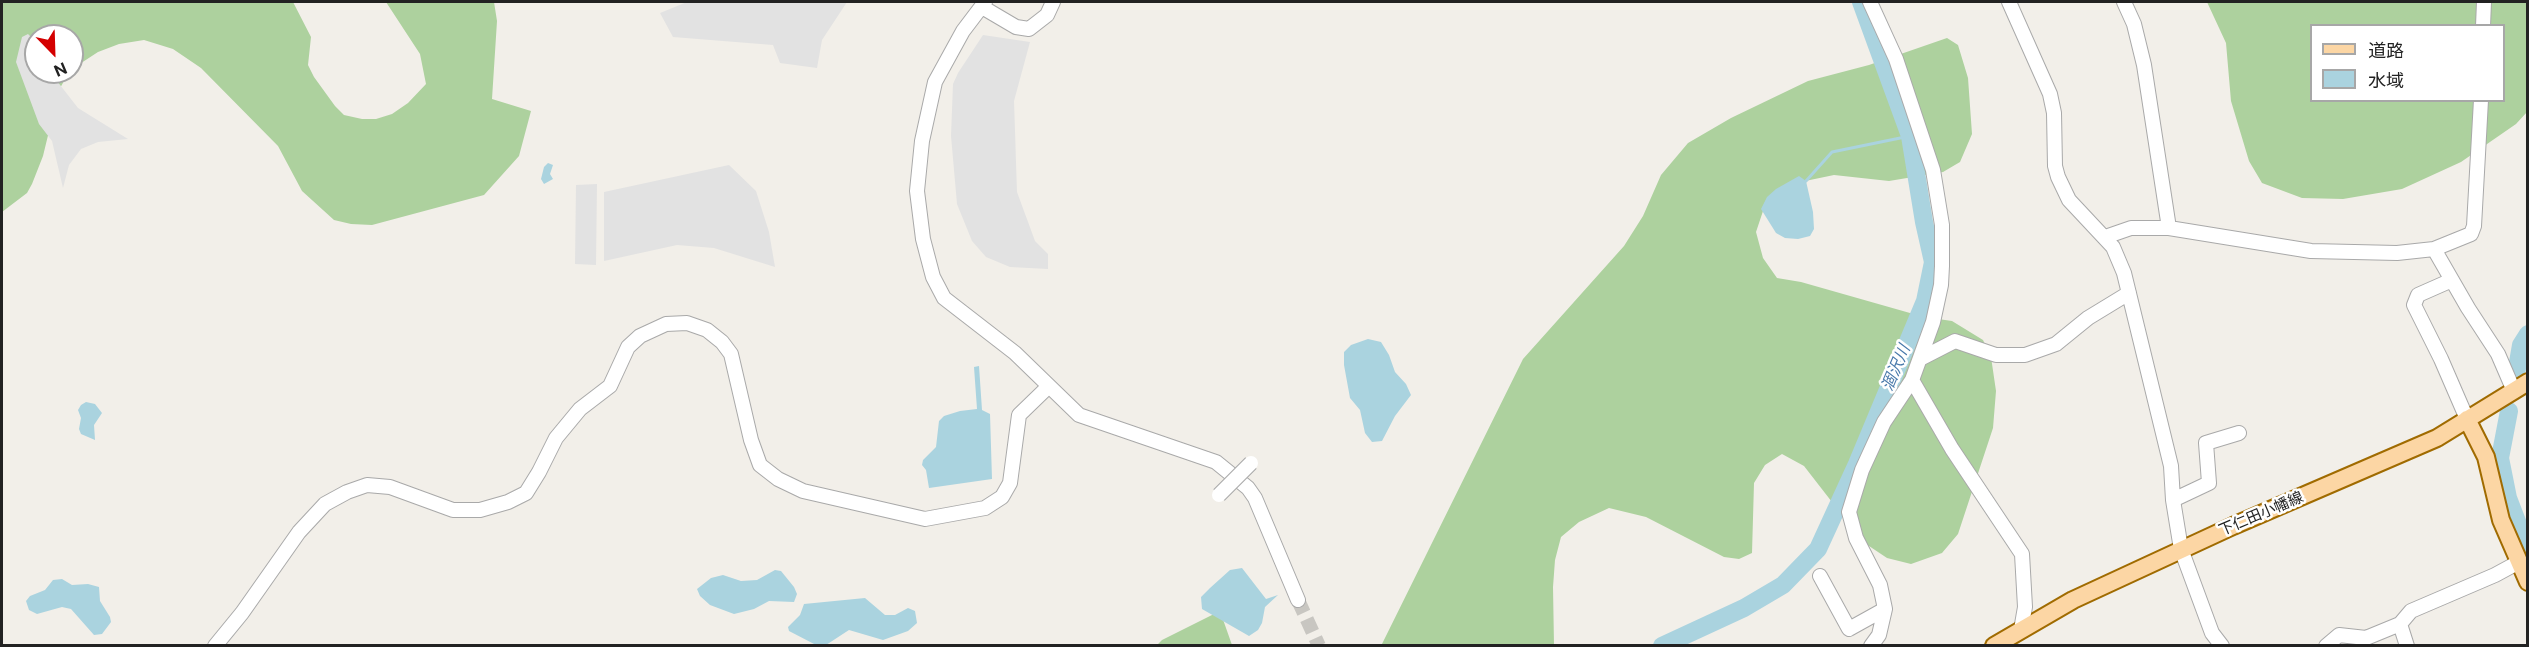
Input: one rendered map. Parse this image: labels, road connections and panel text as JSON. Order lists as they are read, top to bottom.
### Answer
{
  "streets": {
    "main road": ["下仁田小幡線"]
  },
  "water": ["涸沢川"],
  "legend": ["道路", "水域"],
  "north": "bottom right"
}
